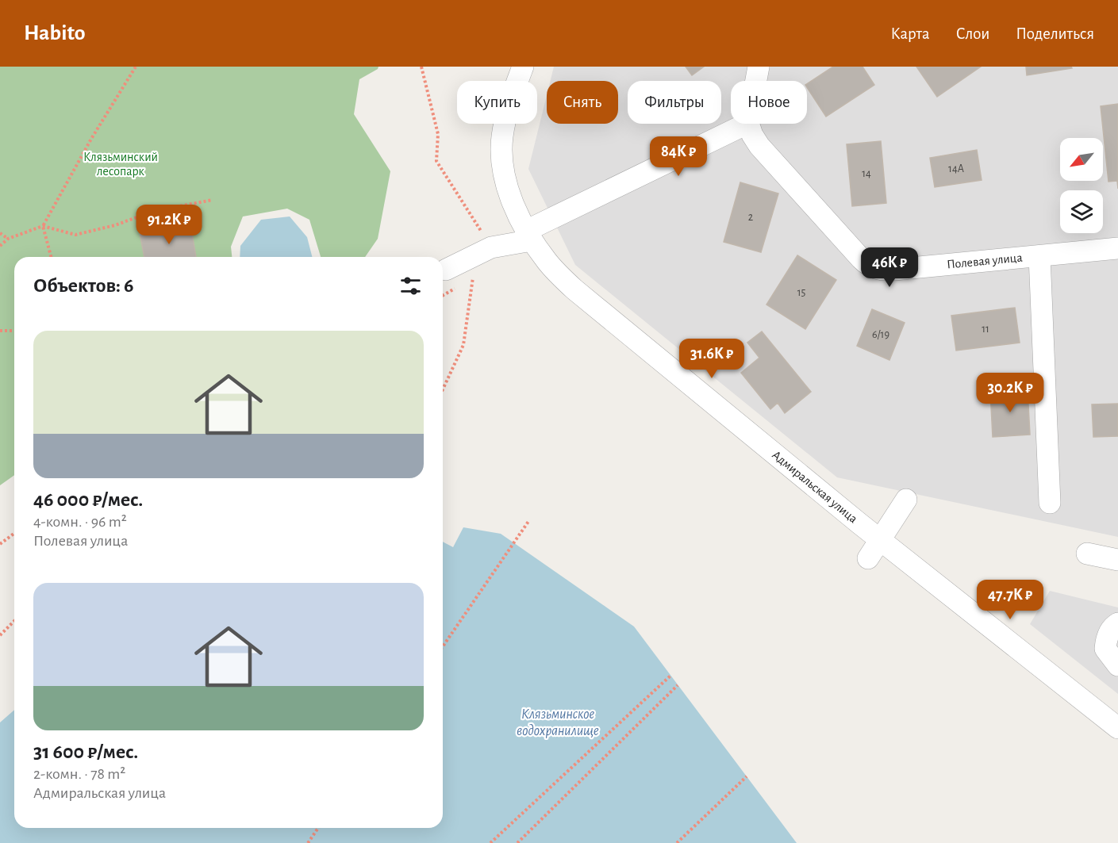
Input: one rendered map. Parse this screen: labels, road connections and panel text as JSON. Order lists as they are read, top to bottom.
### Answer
{
  "streets": {
    "street": ["Полевая улица", "Адмиральская улица"]
  },
  "water": ["Клязьминское водохранилище"],
  "parks": ["Клязьминский лесопарк"],
  "house_numbers": [
    "14А",
    "14",
    "2",
    "15",
    "11",
    "6/19"
  ],
  "north": "bottom left",
  "page": {
    "header": "Habito",
    "nav": ["Карта", "Слои", "Поделиться"],
    "chip": [
      "Купить",
      "Снять",
      "Фильтры",
      "Новое"
    ],
    "price": [
      "84K ₽",
      "91.2K ₽",
      "46K ₽",
      "31.6K ₽",
      "30.2K ₽",
      "47.7K ₽"
    ],
    "heading": "Объектов: 6",
    "list": [
      {
        "name": "46 000 ₽/мес.",
        "note": "4-комн. · 96 m² · Полевая улица"
      },
      {
        "name": "31 600 ₽/мес.",
        "note": "2-комн. · 78 m² · Адмиральская улица"
      }
    ]
  }
}
